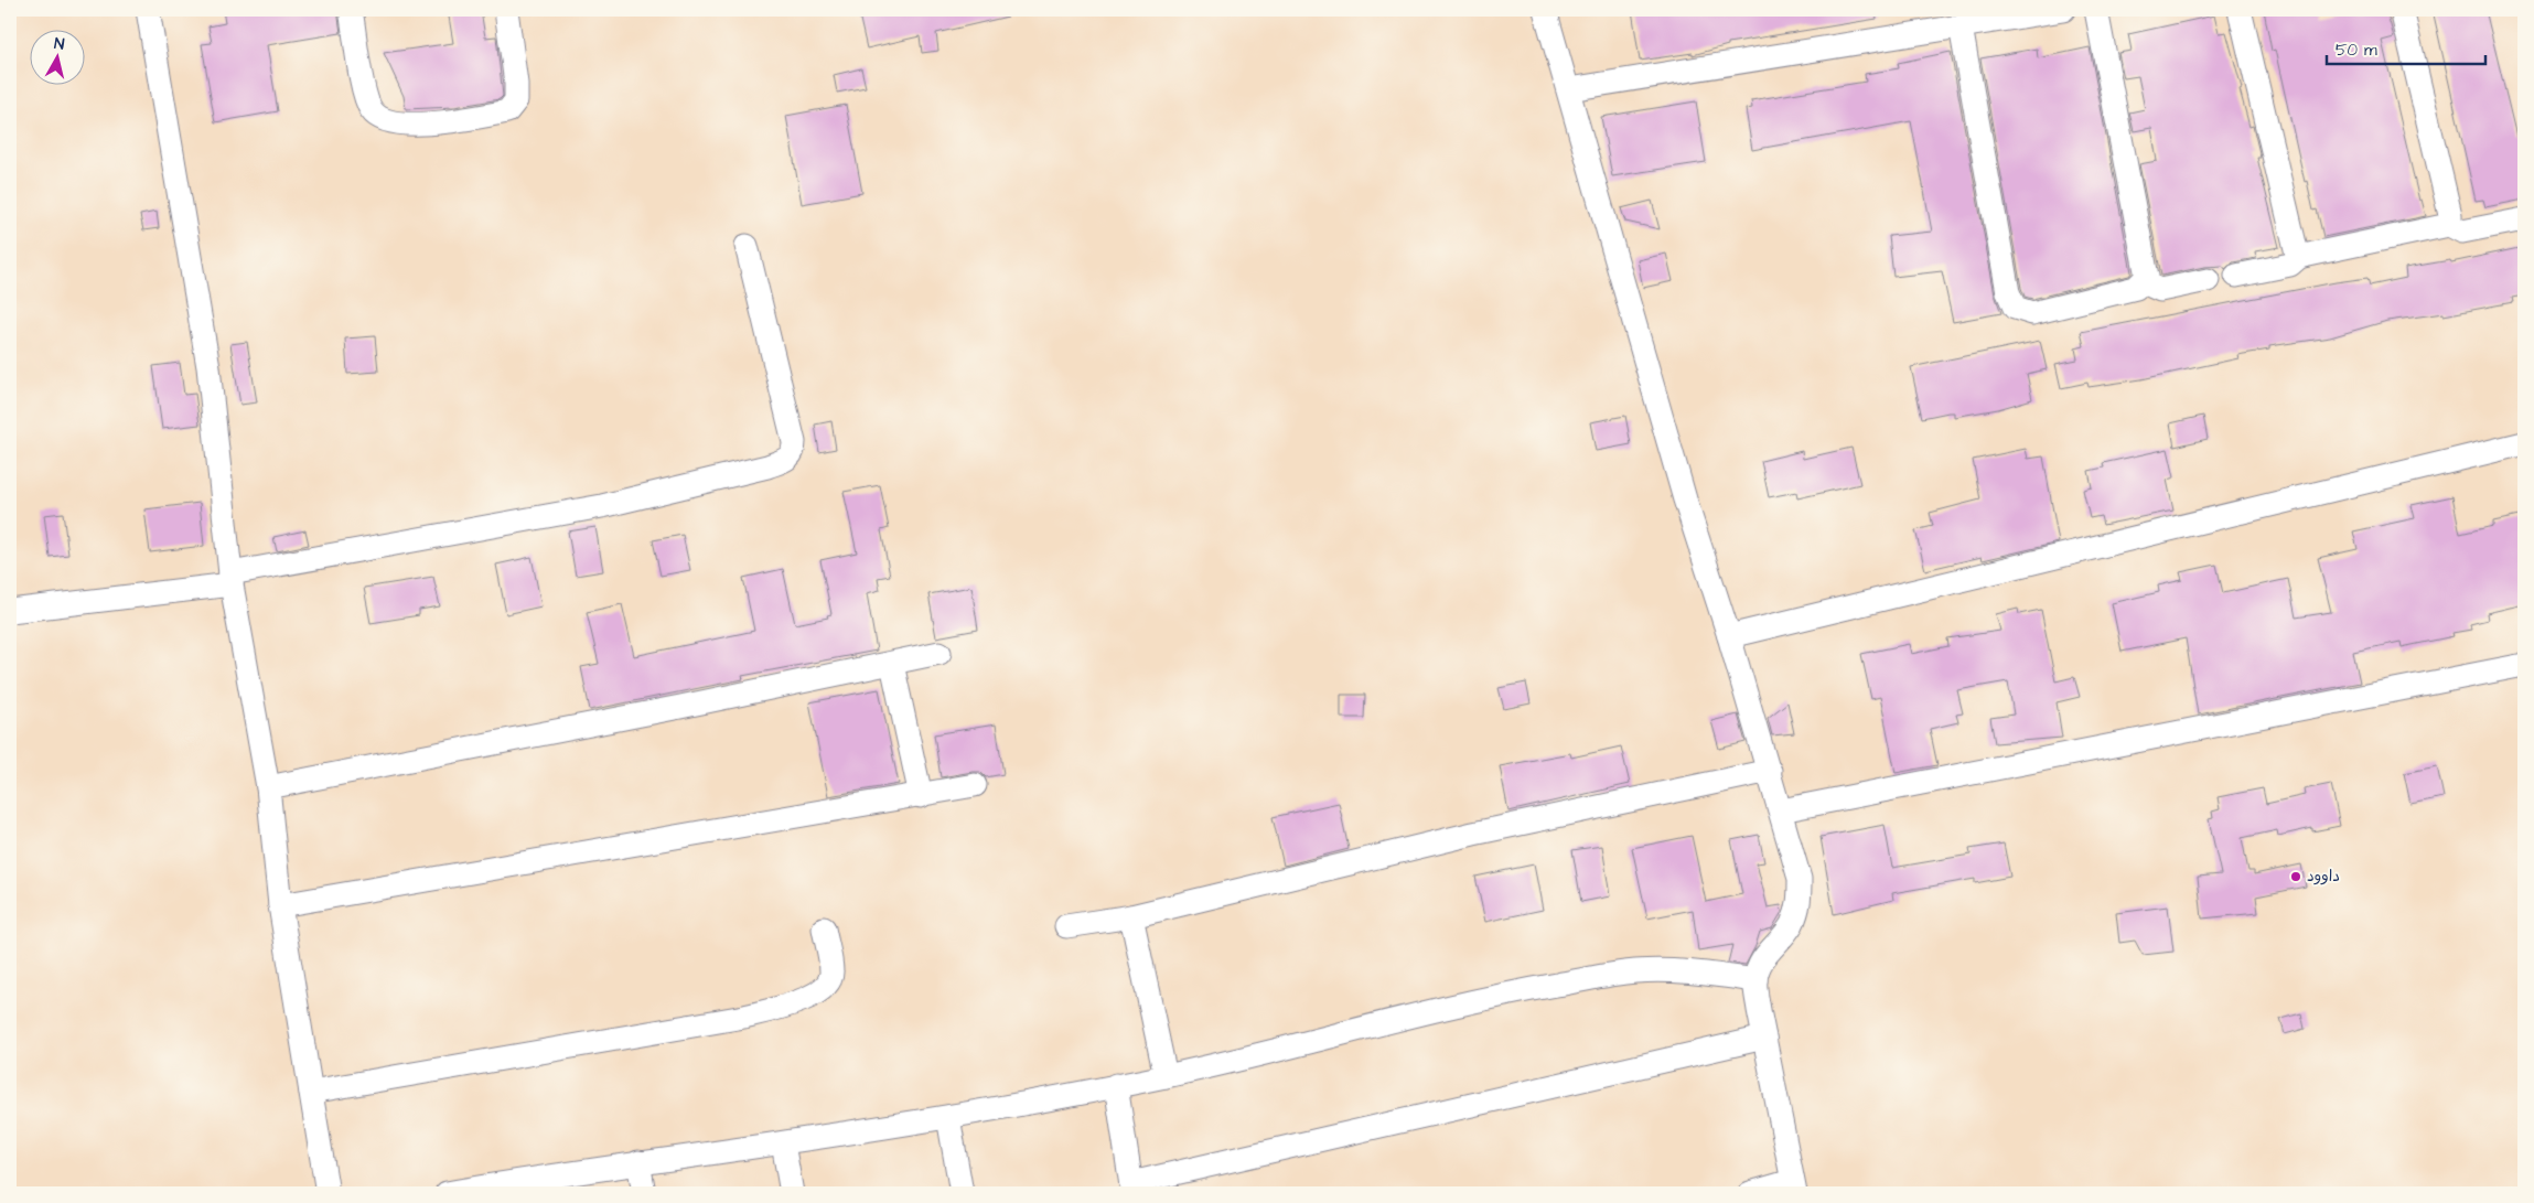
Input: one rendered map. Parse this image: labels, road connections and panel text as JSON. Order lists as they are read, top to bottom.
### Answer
{
  "places": ["داوود"],
  "scale_bar": "50 m",
  "north": "top"
}
